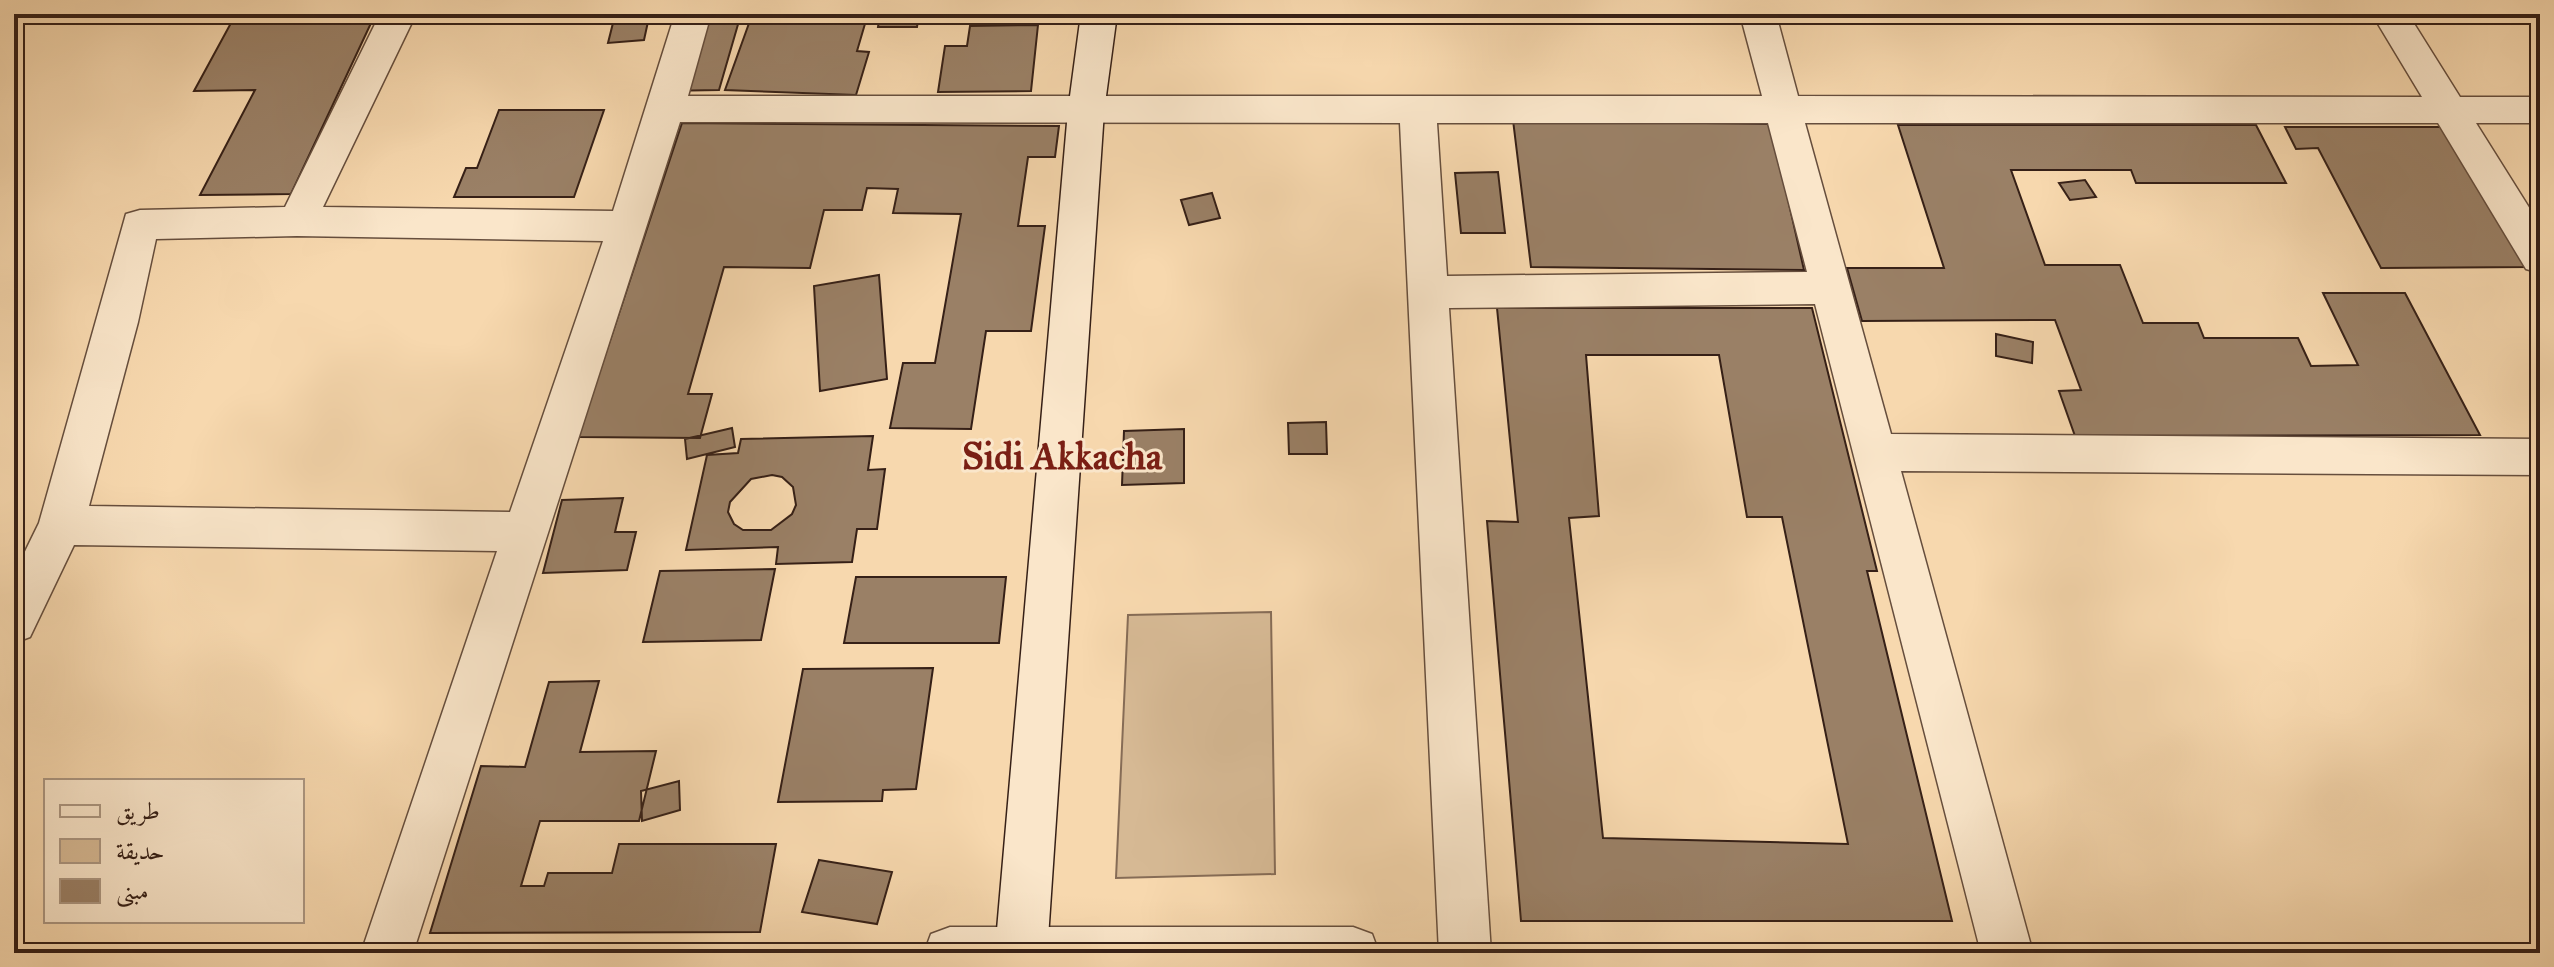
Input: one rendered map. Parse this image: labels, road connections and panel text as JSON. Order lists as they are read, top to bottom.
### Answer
{
  "districts": ["Sidi Akkacha"],
  "legend": ["طريق", "حديقة", "مبنى"]
}
